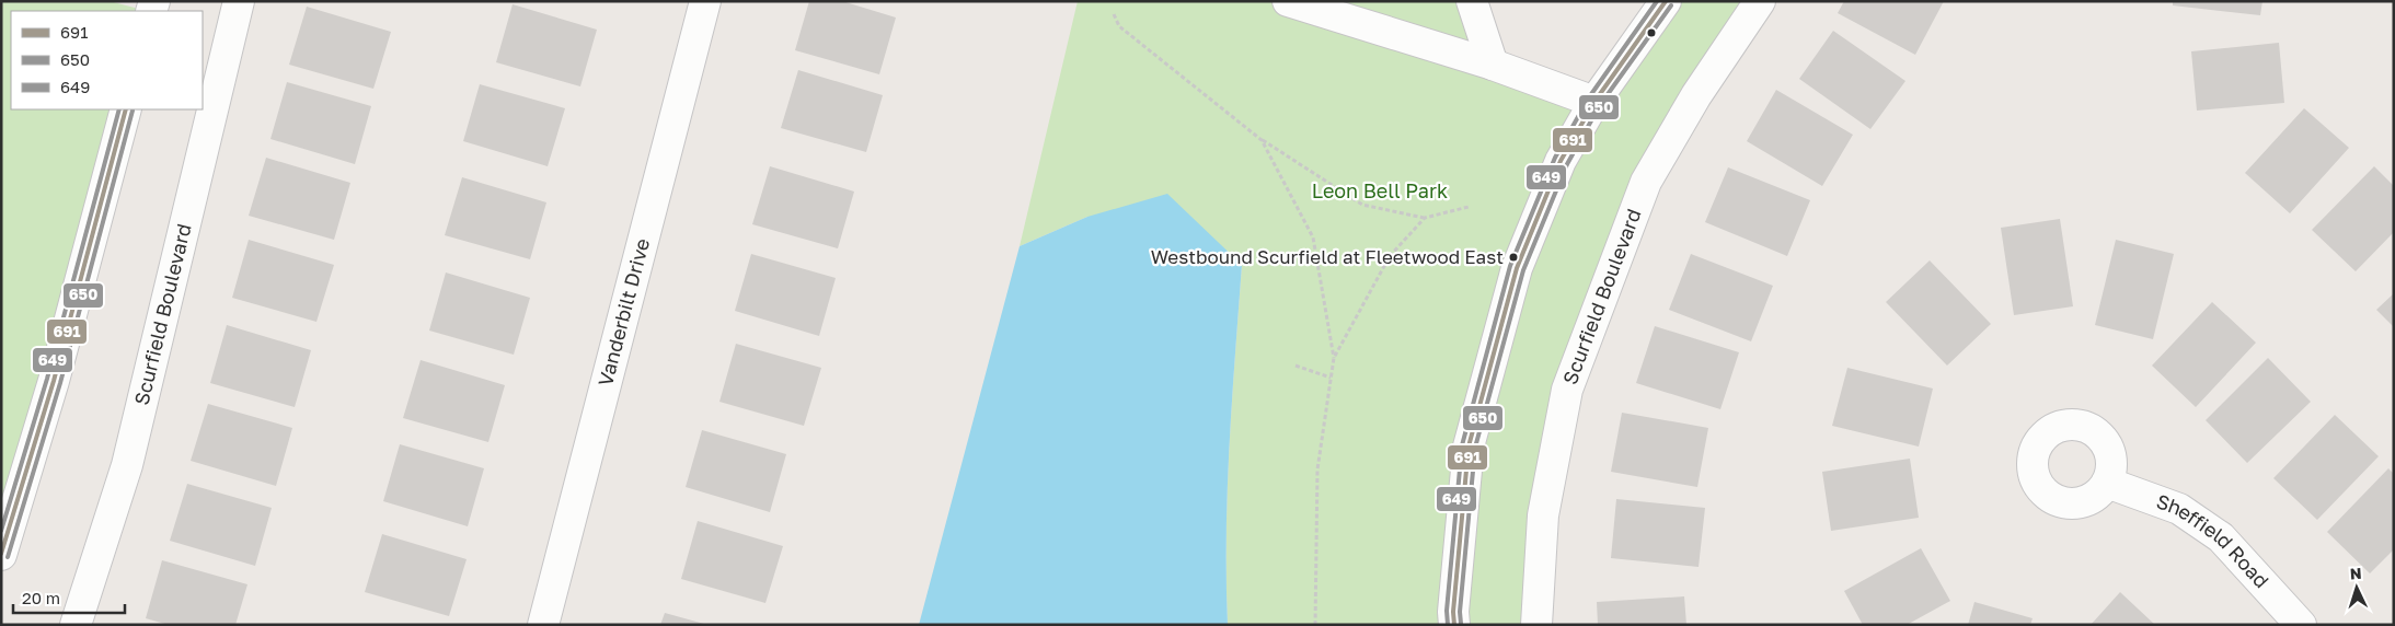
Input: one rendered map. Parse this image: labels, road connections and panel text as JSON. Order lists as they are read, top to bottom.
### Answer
{
  "streets": {
    "street": ["Scurfield Boulevard", "Vanderbilt Drive", "Sheffield Road"]
  },
  "parks": ["Leon Bell Park"],
  "places": ["Westbound Scurfield at Fleetwood East"],
  "lines": ["transit line 691", "transit line 649", "transit line 650"],
  "legend": ["691", "650", "649"],
  "scale_bar": "20 m",
  "north": "top"
}
